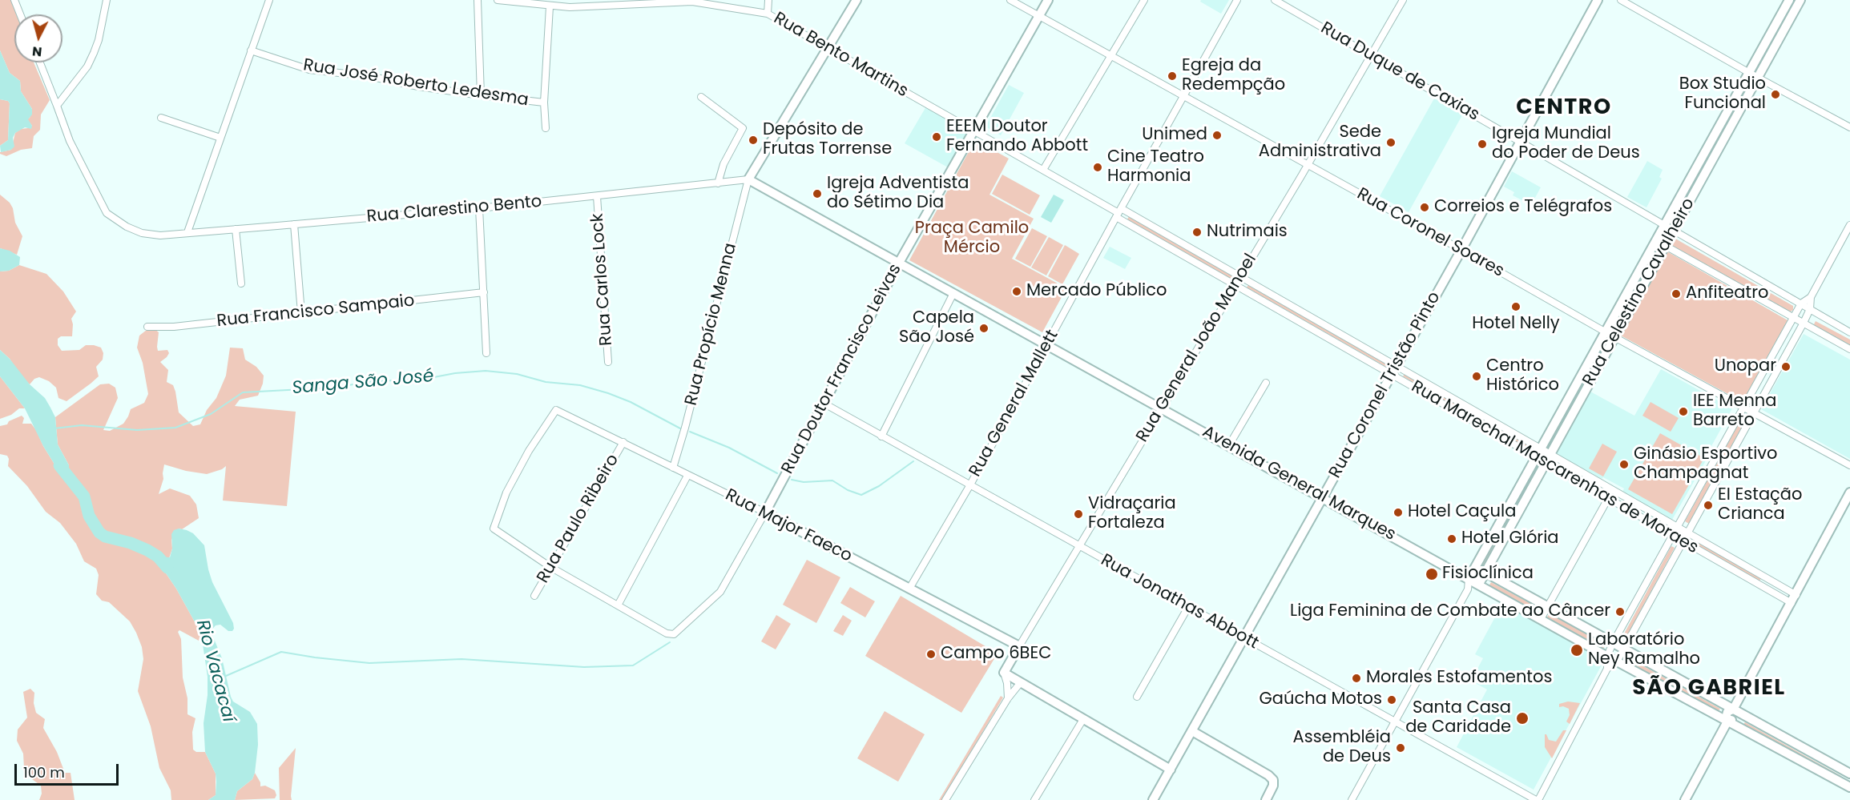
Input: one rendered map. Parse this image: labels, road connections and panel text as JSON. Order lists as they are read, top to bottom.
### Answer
{
  "streets": {
    "main road": [
      "Rua Celestino Cavalheiro",
      "Rua General João Manoel",
      "Rua Doutor Francisco Leivas",
      "Rua Coronel Tristão Pinto",
      "Avenida General Marques",
      "Rua Major Faeco"
    ],
    "street": [
      "Rua Bento Martins",
      "Rua Duque de Caxias",
      "Rua José Roberto Ledesma",
      "Rua Clarestino Bento",
      "Rua Coronel Soares",
      "Rua Carlos Lock",
      "Rua Francisco Sampaio",
      "Rua Propício Menna",
      "Rua General Mallett",
      "Rua Marechal Mascarenhas de Moraes",
      "Rua Paulo Ribeiro",
      "Rua Jonathas Abbott"
    ]
  },
  "crossings": [
    ["Rua Bento Martins", "Rua José Roberto Ledesma"],
    ["Rua Bento Martins", "Rua Doutor Francisco Leivas"],
    ["Rua Bento Martins", "Rua Marechal Mascarenhas de Moraes"],
    ["Rua Duque de Caxias", "Rua Celestino Cavalheiro"],
    ["Rua Duque de Caxias", "Rua General João Manoel"],
    ["Rua Duque de Caxias", "Rua Coronel Tristão Pinto"],
    ["Rua Clarestino Bento", "Rua Carlos Lock"],
    ["Rua Clarestino Bento", "Rua Propício Menna"],
    ["Rua Clarestino Bento", "Avenida General Marques"],
    ["Rua Coronel Soares", "Rua Celestino Cavalheiro"],
    ["Rua Coronel Soares", "Rua General João Manoel"],
    ["Rua Coronel Soares", "Rua Doutor Francisco Leivas"],
    ["Rua Coronel Soares", "Rua Coronel Tristão Pinto"],
    ["Rua Coronel Soares", "Rua General Mallett"],
    ["Rua Celestino Cavalheiro", "Rua Marechal Mascarenhas de Moraes"],
    ["Rua Celestino Cavalheiro", "Avenida General Marques"],
    ["Rua Propício Menna", "Avenida General Marques"],
    ["Rua Propício Menna", "Rua Major Faeco"],
    ["Rua General João Manoel", "Rua Marechal Mascarenhas de Moraes"],
    ["Rua General João Manoel", "Avenida General Marques"],
    ["Rua General João Manoel", "Rua Major Faeco"],
    ["Rua General João Manoel", "Rua Jonathas Abbott"],
    ["Rua Doutor Francisco Leivas", "Rua Marechal Mascarenhas de Moraes"],
    ["Rua Doutor Francisco Leivas", "Avenida General Marques"],
    ["Rua Doutor Francisco Leivas", "Rua Major Faeco"],
    ["Rua Doutor Francisco Leivas", "Rua Jonathas Abbott"],
    ["Rua Coronel Tristão Pinto", "Rua Marechal Mascarenhas de Moraes"],
    ["Rua Coronel Tristão Pinto", "Avenida General Marques"],
    ["Rua Coronel Tristão Pinto", "Rua Jonathas Abbott"],
    ["Rua General Mallett", "Rua Marechal Mascarenhas de Moraes"],
    ["Rua General Mallett", "Avenida General Marques"],
    ["Rua General Mallett", "Rua Major Faeco"],
    ["Rua General Mallett", "Rua Jonathas Abbott"],
    ["Rua Paulo Ribeiro", "Rua Major Faeco"]
  ],
  "districts": ["CENTRO", "SÃO GABRIEL"],
  "water": ["Sanga São José", "Rio Vacacaí"],
  "parks": ["Praça Camilo Mércio"],
  "places": [
    "Egreja da Redempção",
    "Box Studio Funcional",
    "Unimed",
    "EEEM Doutor Fernando Abbott",
    "Depósito de Frutas Torrense",
    "Sede Administrativa",
    "Igreja Mundial do Poder de Deus",
    "Cine Teatro Harmonia",
    "Igreja Adventista do Sétimo Dia",
    "Correios e Telégrafos",
    "Nutrimais",
    "Mercado Público",
    "Anfiteatro",
    "Hotel Nelly",
    "Capela São José",
    "Unopar",
    "Centro Histórico",
    "IEE Menna Barreto",
    "Ginásio Esportivo Champagnat",
    "EI Estação Crianca",
    "Hotel Caçula",
    "Vidraçaria Fortaleza",
    "Hotel Glória",
    "Fisioclínica",
    "Liga Feminina de Combate ao Câncer",
    "Laboratório Ney Ramalho",
    "Campo 6BEC",
    "Morales Estofamentos",
    "Gaúcha Motos",
    "Santa Casa de Caridade",
    "Assembléia de Deus"
  ],
  "scale_bar": "100 m",
  "north": "bottom"
}
